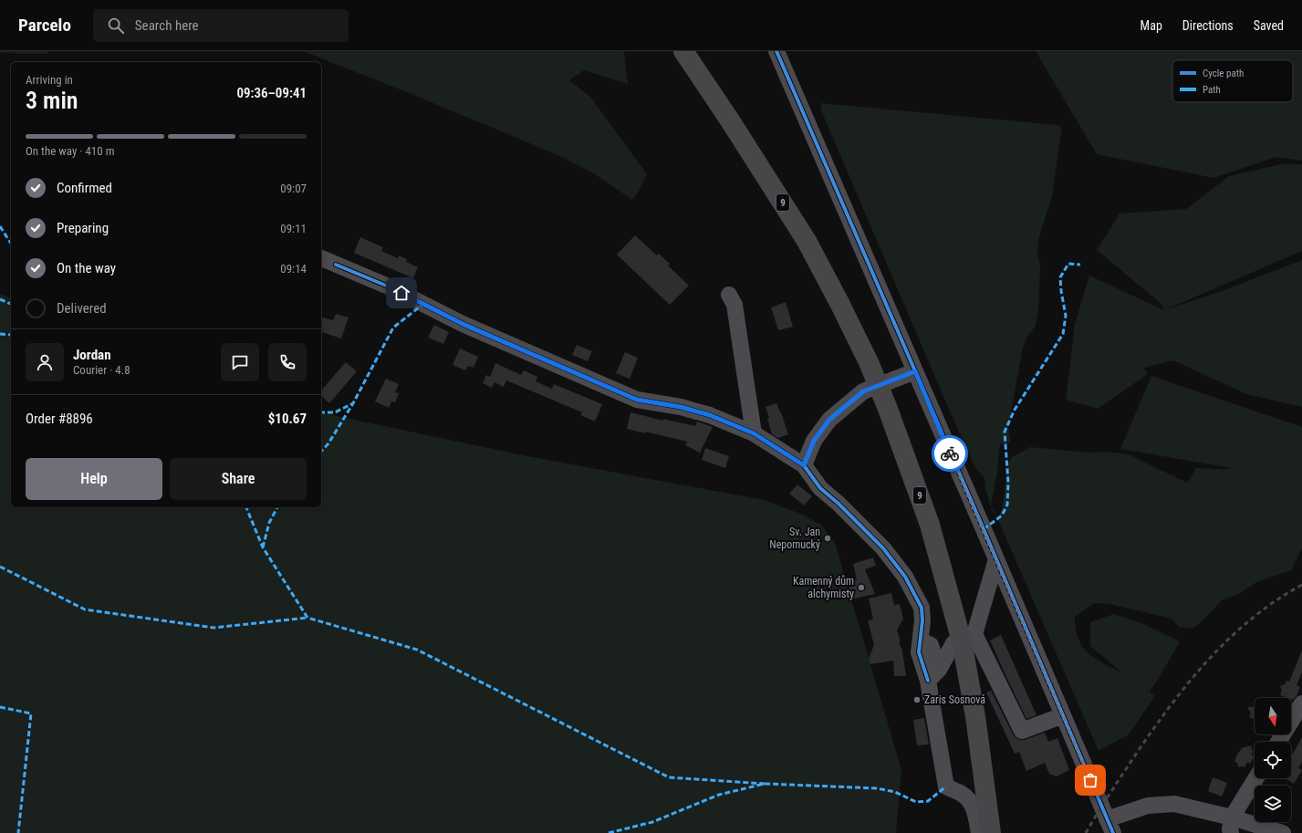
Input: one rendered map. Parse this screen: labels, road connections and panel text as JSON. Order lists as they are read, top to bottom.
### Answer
{
  "streets": {
    "main road": ["9"]
  },
  "places": ["Sv. Jan Nepomucký", "Kamenný dům alchymisty", "Zaris Sosnová"],
  "legend": ["Cycle path", "Path"],
  "north": "bottom",
  "page": {
    "header": "Parcelo",
    "search": "Search here",
    "nav": ["Map", "Directions", "Saved"],
    "heading": ["3 min", "Arriving in", "09:36–09:41"],
    "panel": [
      "Jordan",
      "Courier · 4.8",
      "Order #8896",
      "$10.67"
    ],
    "bar": "On the way · 410 m",
    "list": [
      ["Confirmed", "09:07"],
      ["Preparing", "09:11"],
      ["On the way", "09:14"],
      "Delivered"
    ],
    "buttons": ["Help", "Share"]
  }
}
